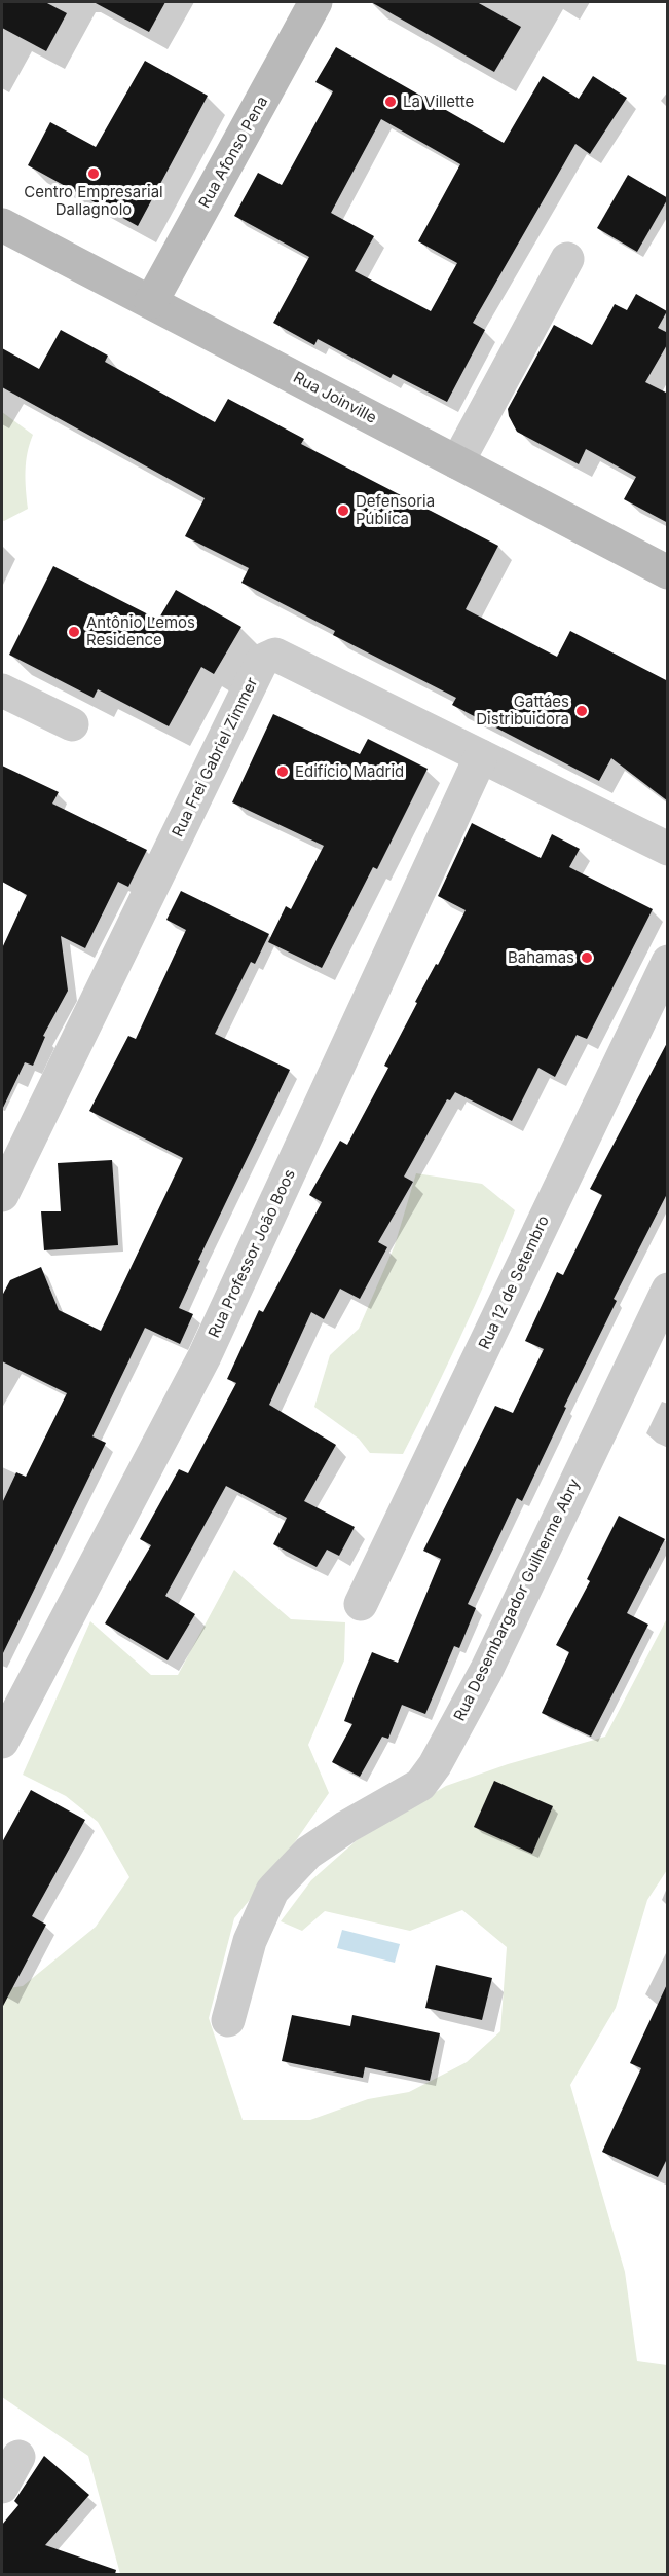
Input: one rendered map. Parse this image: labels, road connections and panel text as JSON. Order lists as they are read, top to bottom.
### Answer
{
  "streets": {
    "main road": ["Rua Afonso Pena", "Rua Joinville"],
    "street": [
      "Rua Frei Gabriel Zimmer",
      "Rua Professor João Boos",
      "Rua 12 de Setembro",
      "Rua Desembargador Guilherme Abry"
    ]
  },
  "crossings": [
    ["Rua Afonso Pena", "Rua Joinville"],
    ["Rua Frei Gabriel Zimmer", "Rua Professor João Boos"]
  ],
  "places": [
    "La Villette",
    "Centro Empresarial Dallagnolo",
    "Defensoria Pública",
    "Antônio Lemos Residence",
    "Gattáes Distribuidora",
    "Edifício Madrid",
    "Bahamas"
  ]
}
